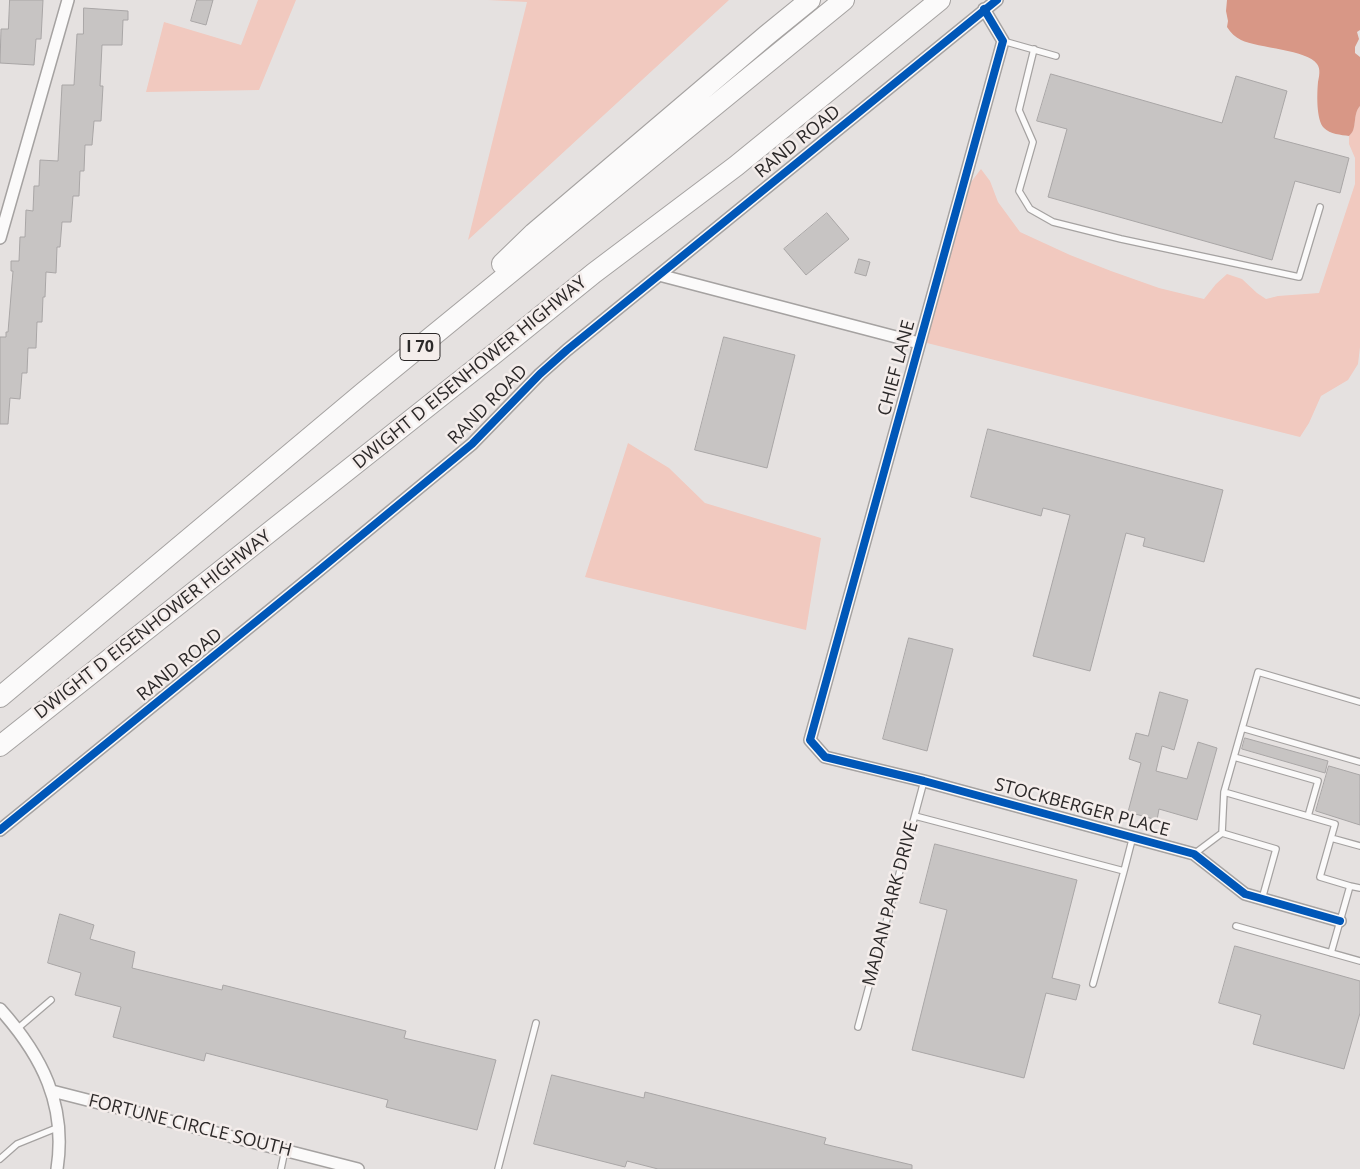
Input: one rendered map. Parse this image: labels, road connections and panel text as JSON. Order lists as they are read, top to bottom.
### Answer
{
  "streets": {
    "highway": ["I 70", "DWIGHT D EISENHOWER HIGHWAY"],
    "street": [
      "RAND ROAD",
      "CHIEF LANE",
      "STOCKBERGER PLACE",
      "FORTUNE CIRCLE SOUTH"
    ],
    "lane": ["MADAN PARK DRIVE"]
  },
  "crossings": [
    ["CHIEF LANE", "STOCKBERGER PLACE"],
    ["STOCKBERGER PLACE", "MADAN PARK DRIVE"]
  ]
}
